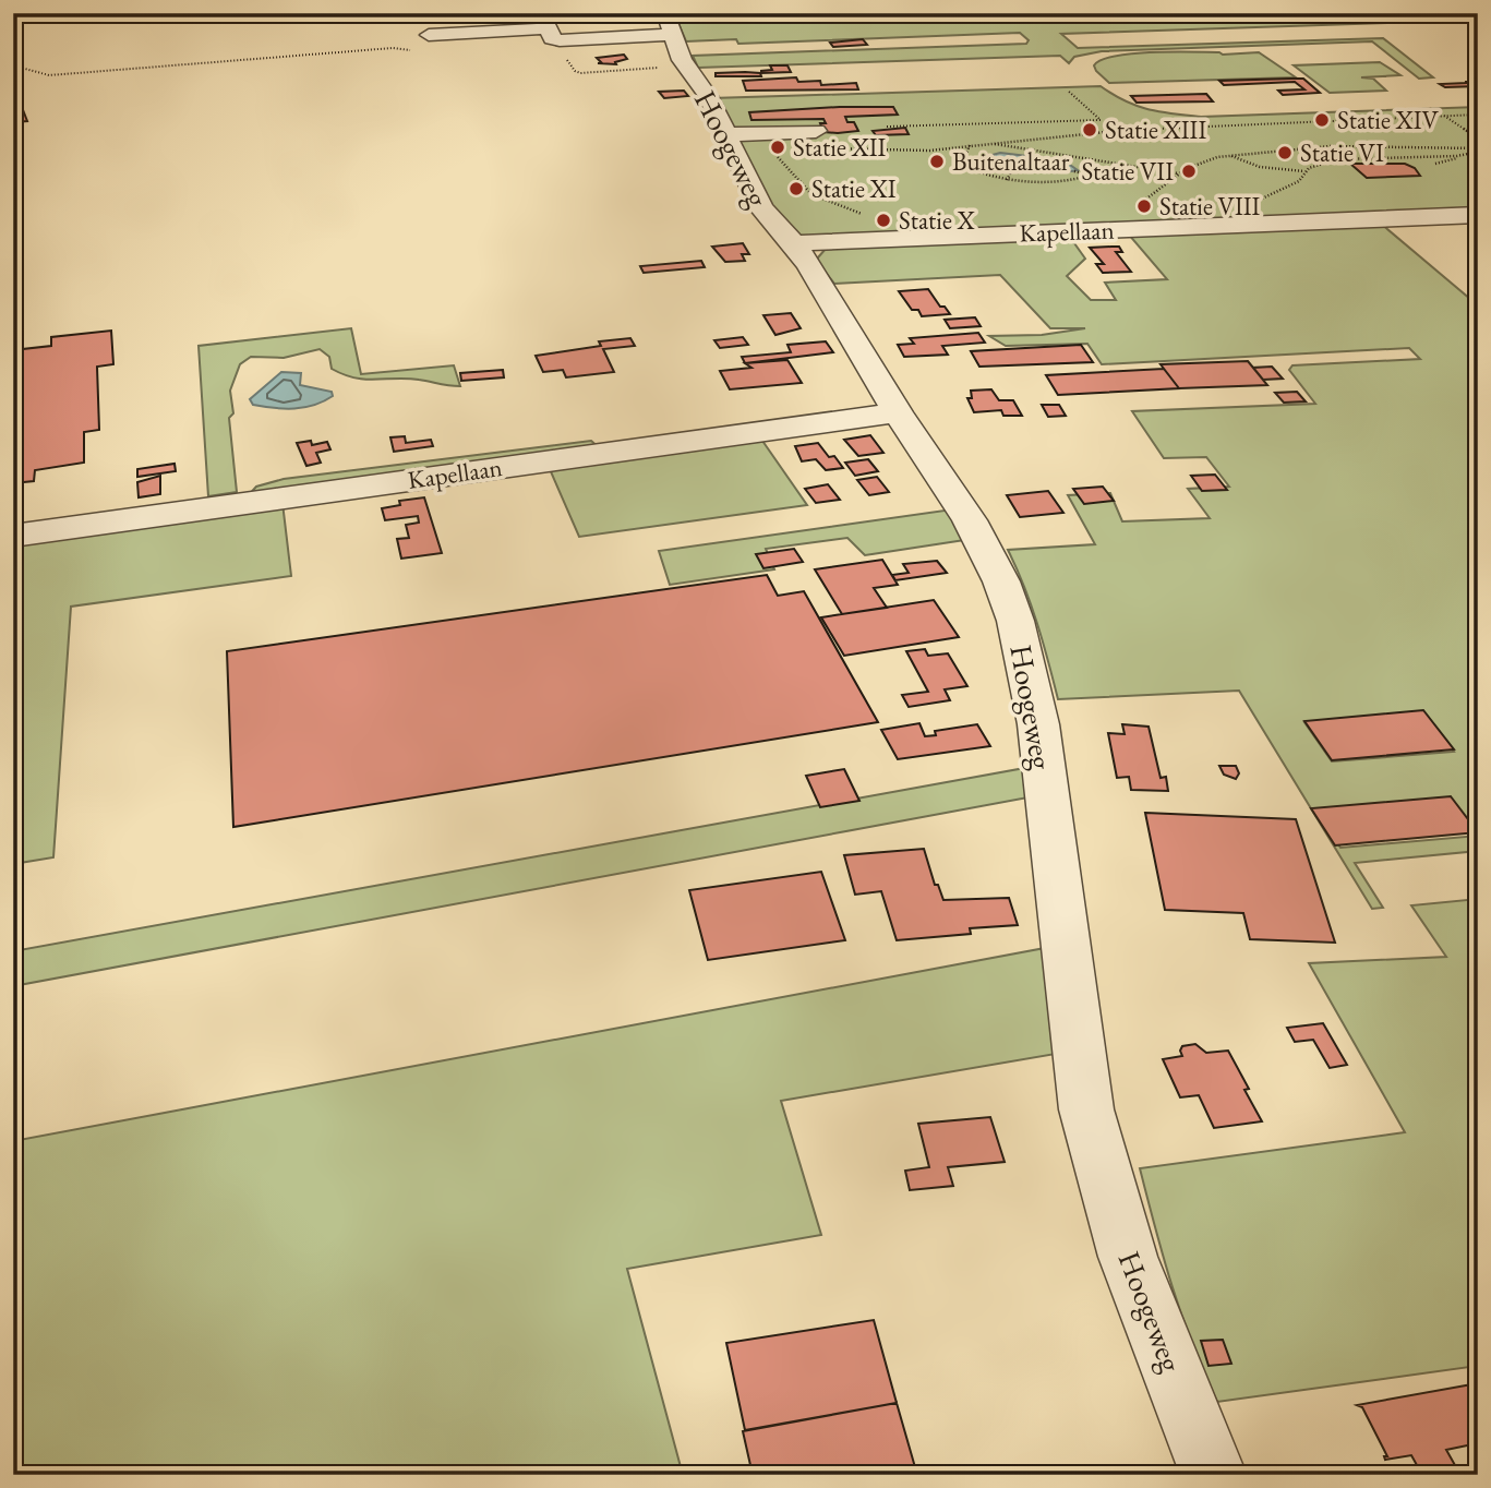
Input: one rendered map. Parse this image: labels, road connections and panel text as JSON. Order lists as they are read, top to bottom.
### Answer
{
  "streets": {
    "street": ["Hoogeweg", "Kapellaan"]
  },
  "crossings": [
    ["Hoogeweg", "Kapellaan"]
  ],
  "places": [
    "Statie XIV",
    "Statie XIII",
    "Statie XII",
    "Statie VI",
    "Buitenaltaar",
    "Statie VII",
    "Statie XI",
    "Statie VIII",
    "Statie X"
  ]
}
